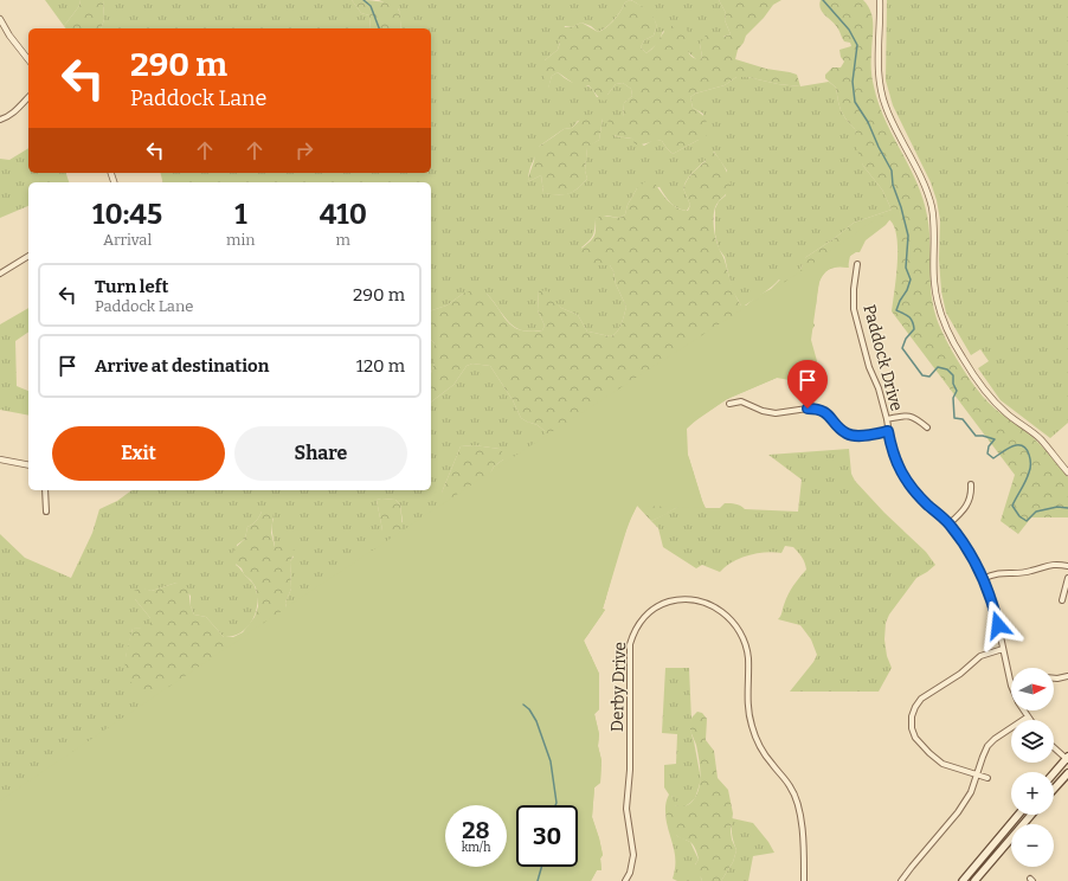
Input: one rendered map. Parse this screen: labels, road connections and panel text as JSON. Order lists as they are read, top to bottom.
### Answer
{
  "streets": {
    "street": ["Paddock Drive", "Derby Drive"]
  },
  "north": "right",
  "page": {
    "turn": ["290 m", "Paddock Lane"],
    "eta": [
      "10:45",
      "Arrival",
      "1",
      "min",
      "410",
      "m"
    ],
    "list": [
      {
        "name": "Turn left",
        "note": "Paddock Lane",
        "value": "290 m"
      },
      {
        "name": "Arrive at destination",
        "value": "120 m"
      }
    ],
    "buttons": ["Exit", "Share"],
    "map_buttons": ["+", "−"],
    "speed": "28 km/h",
    "limit": "30"
  }
}
